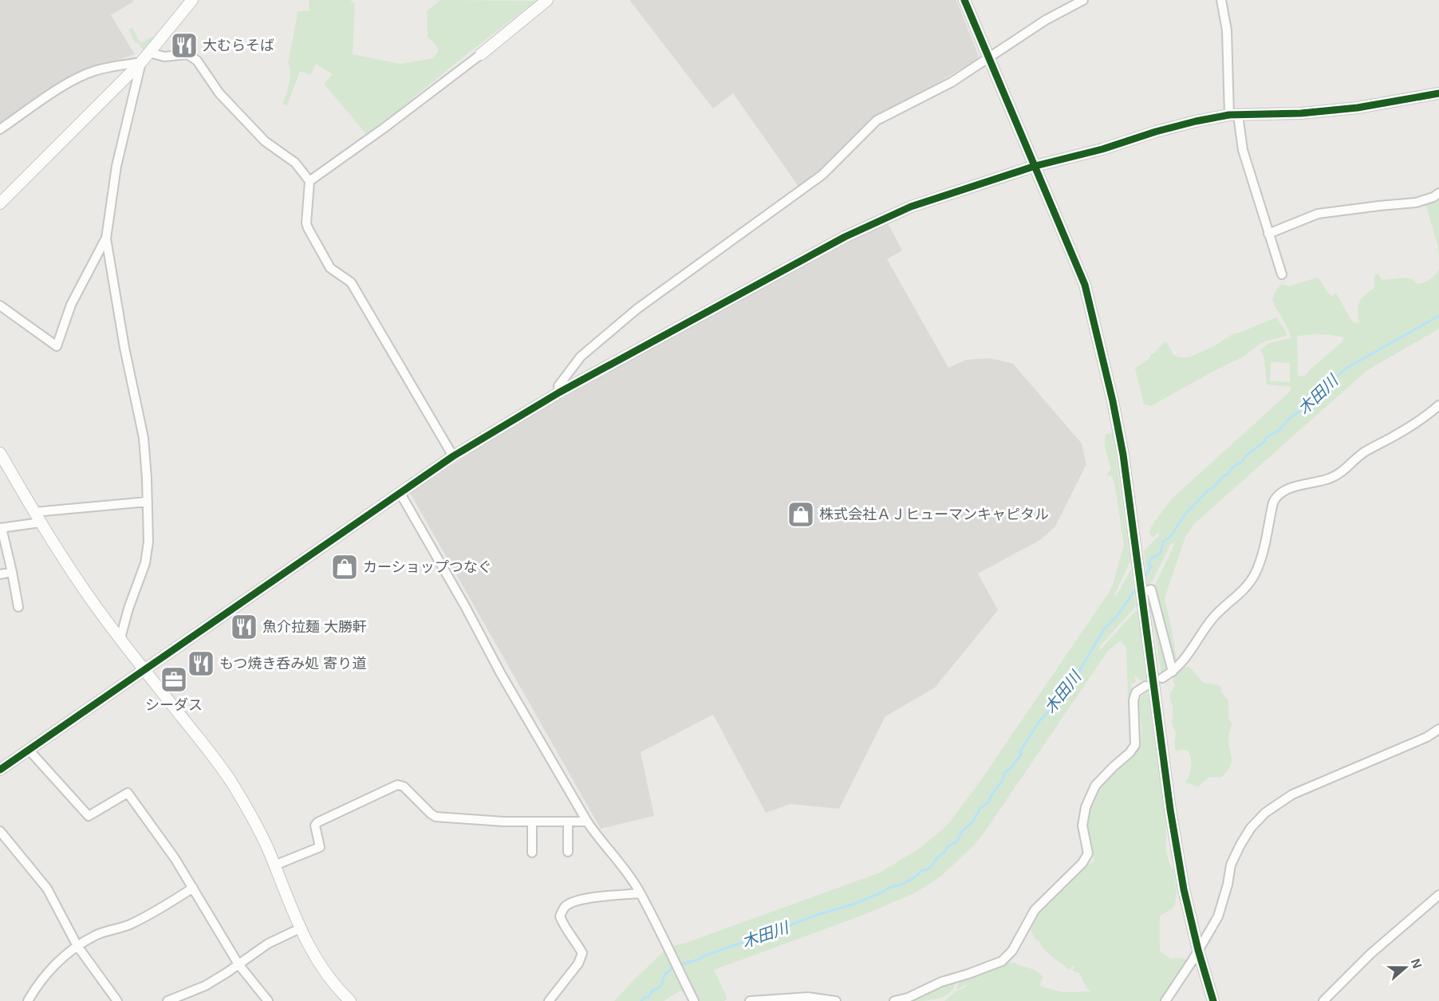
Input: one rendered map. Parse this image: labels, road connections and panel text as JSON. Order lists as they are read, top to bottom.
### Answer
{
  "water": ["木田川"],
  "places": {
    "restaurant": ["大むらそば", "魚介拉麺 大勝軒", "もつ焼き呑み処 寄り道"],
    "shop": ["株式会社ＡＪヒューマンキャピタル", "カーショップつなぐ"],
    "office": ["シーダス"]
  },
  "north": "right"
}
